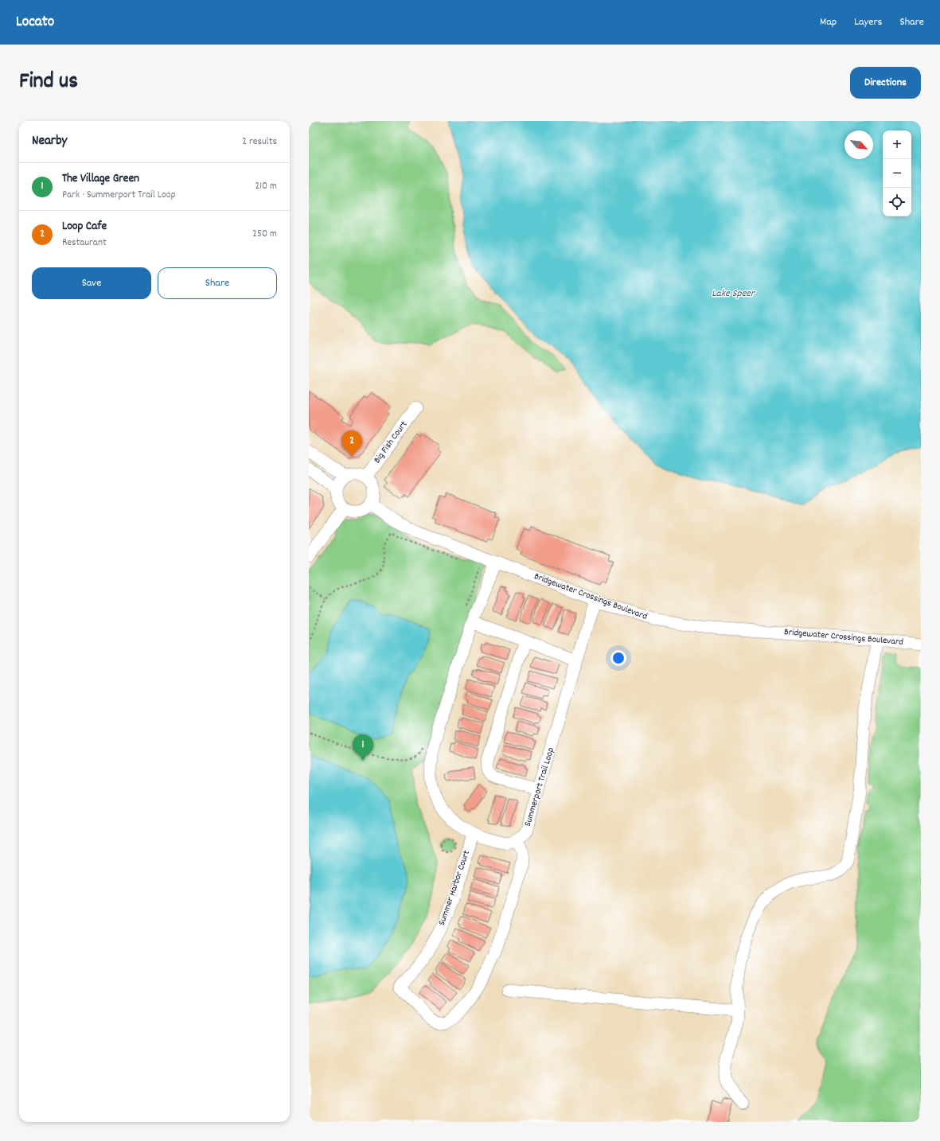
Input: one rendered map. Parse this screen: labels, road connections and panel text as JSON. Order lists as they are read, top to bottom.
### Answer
{
  "streets": {
    "street": [
      "Big Fish Court",
      "Bridgewater Crossings Boulevard",
      "Summerport Trail Loop",
      "Summer Harbor Court"
    ]
  },
  "crossings": [
    ["Big Fish Court", "Bridgewater Crossings Boulevard"],
    ["Bridgewater Crossings Boulevard", "Summerport Trail Loop"],
    ["Summerport Trail Loop", "Summer Harbor Court"]
  ],
  "water": ["Lake Speer"],
  "north": "bottom right",
  "page": {
    "header": "Locato",
    "nav": ["Map", "Layers", "Share"],
    "title": "Find us",
    "buttons": [
      "Directions",
      ["Save", "Share"]
    ],
    "heading": ["Nearby", "2 results"],
    "map_buttons": ["+", "−"],
    "list": [
      {
        "mark": "1",
        "name": "The Village Green",
        "note": "Park · Summerport Trail Loop",
        "value": "210 m"
      },
      {
        "mark": "2",
        "name": "Loop Cafe",
        "note": "Restaurant",
        "value": "250 m"
      }
    ],
    "pins": ["2", "1"]
  }
}
